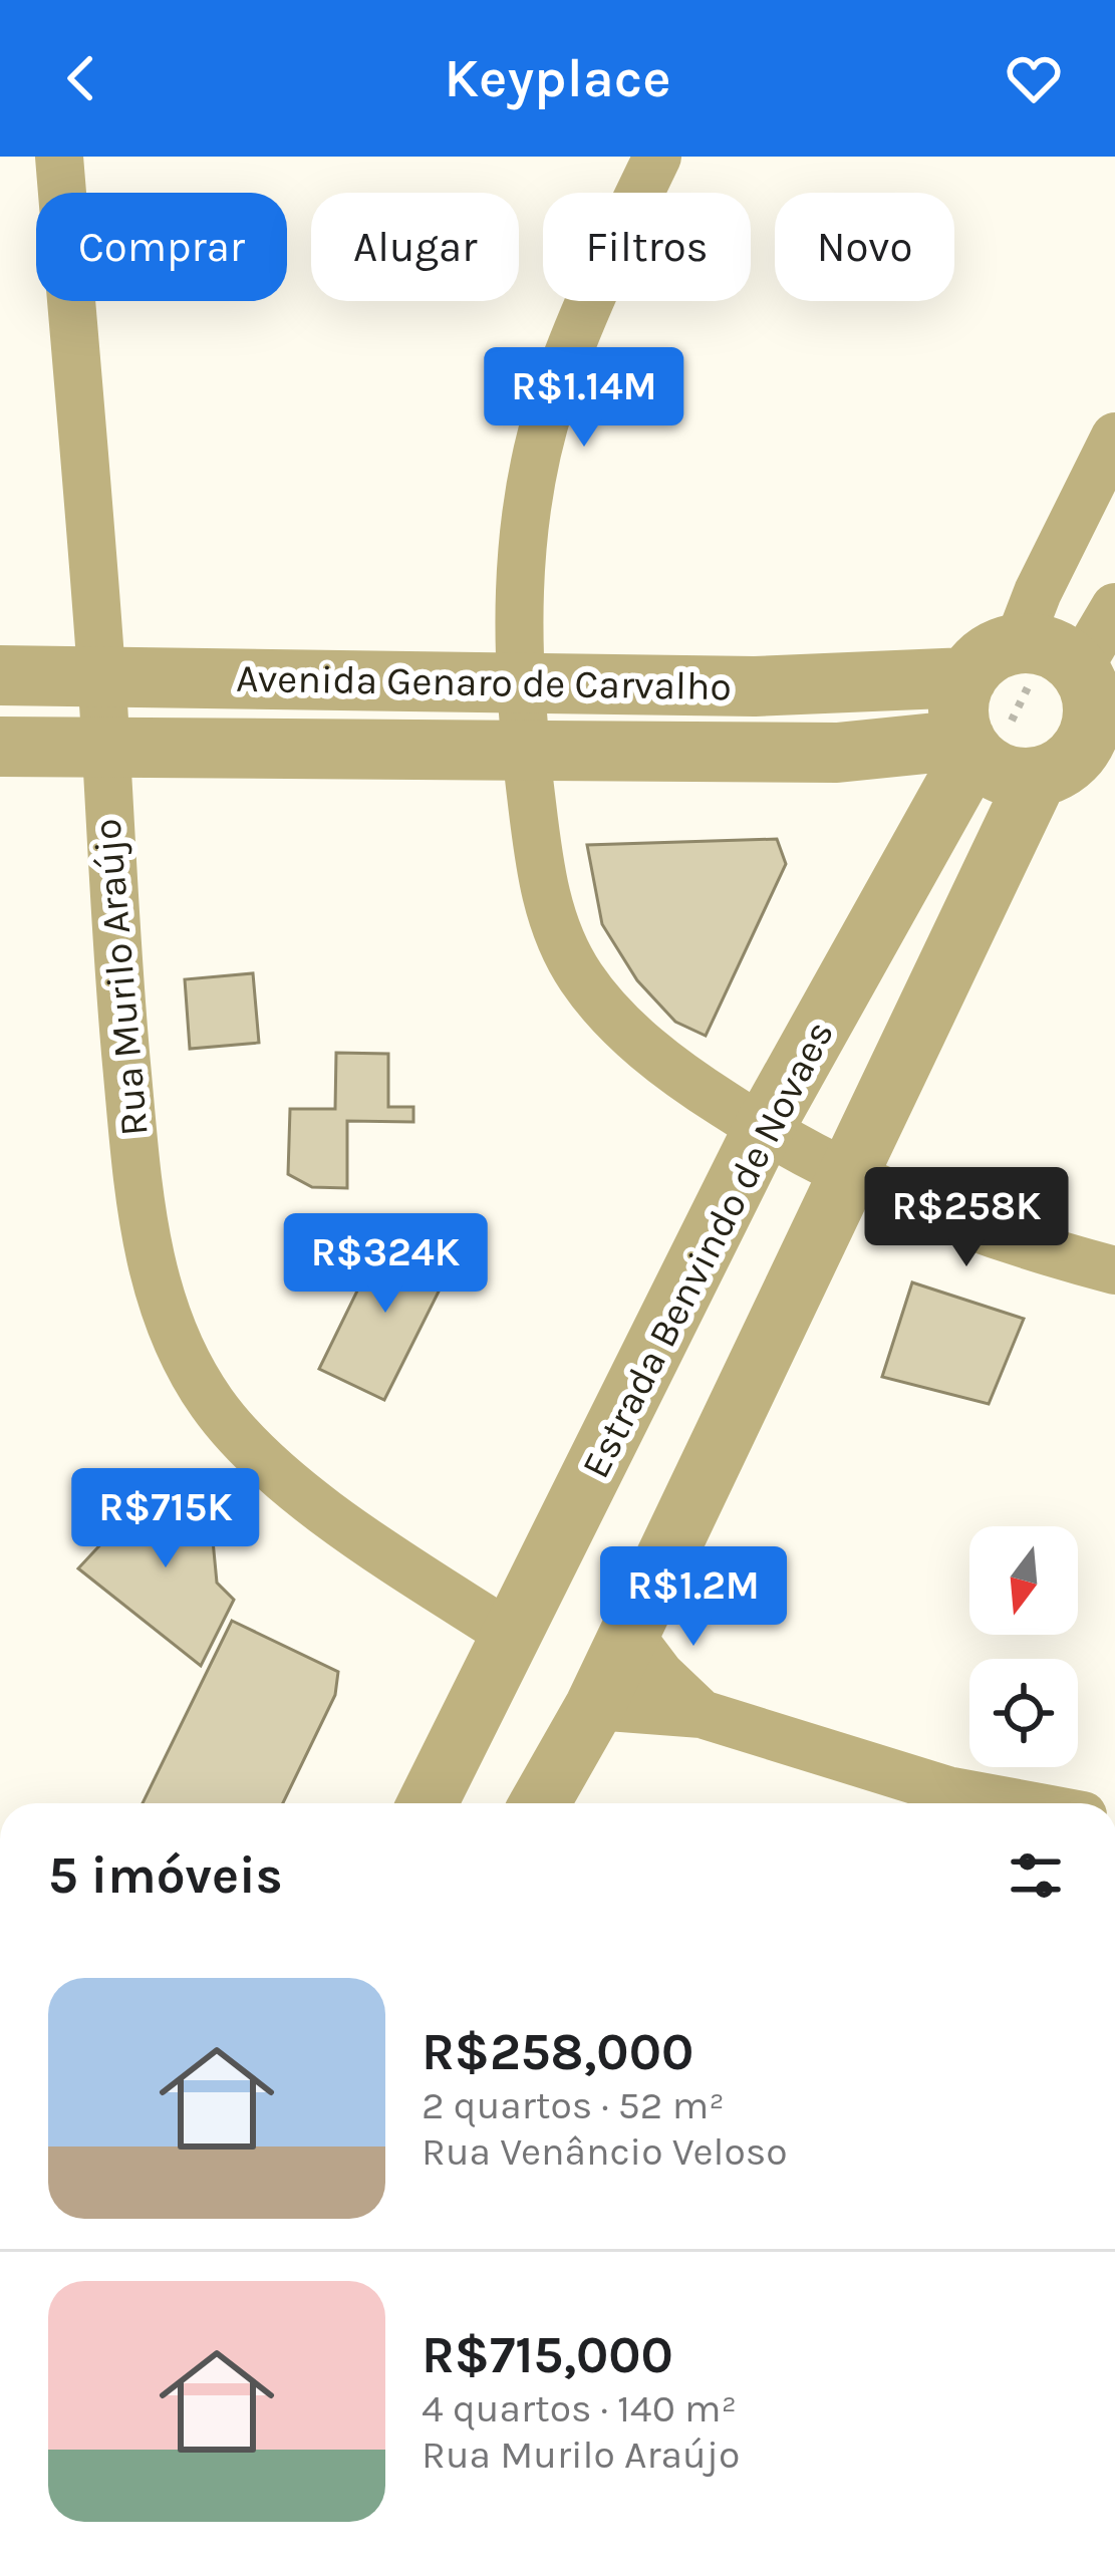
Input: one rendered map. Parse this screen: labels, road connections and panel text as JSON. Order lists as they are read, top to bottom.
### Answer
{
  "streets": {
    "street": ["Avenida Genaro de Carvalho", "Rua Murilo Araújo", "Estrada Benvindo de Novaes"]
  },
  "crossings": [
    ["Avenida Genaro de Carvalho", "Rua Murilo Araújo"],
    ["Avenida Genaro de Carvalho", "Estrada Benvindo de Novaes"],
    ["Rua Murilo Araújo", "Estrada Benvindo de Novaes"]
  ],
  "north": "bottom",
  "page": {
    "header": "Keyplace",
    "chip": [
      "Comprar",
      "Alugar",
      "Filtros",
      "Novo"
    ],
    "price": [
      "R$1.14M",
      "R$258K",
      "R$324K",
      "R$715K",
      "R$1.2M"
    ],
    "heading": "5 imóveis",
    "list": [
      {
        "name": "R$258,000",
        "note": "2 quartos · 52 m² · Rua Venâncio Veloso"
      },
      {
        "name": "R$715,000",
        "note": "4 quartos · 140 m² · Rua Murilo Araújo"
      }
    ]
  }
}
